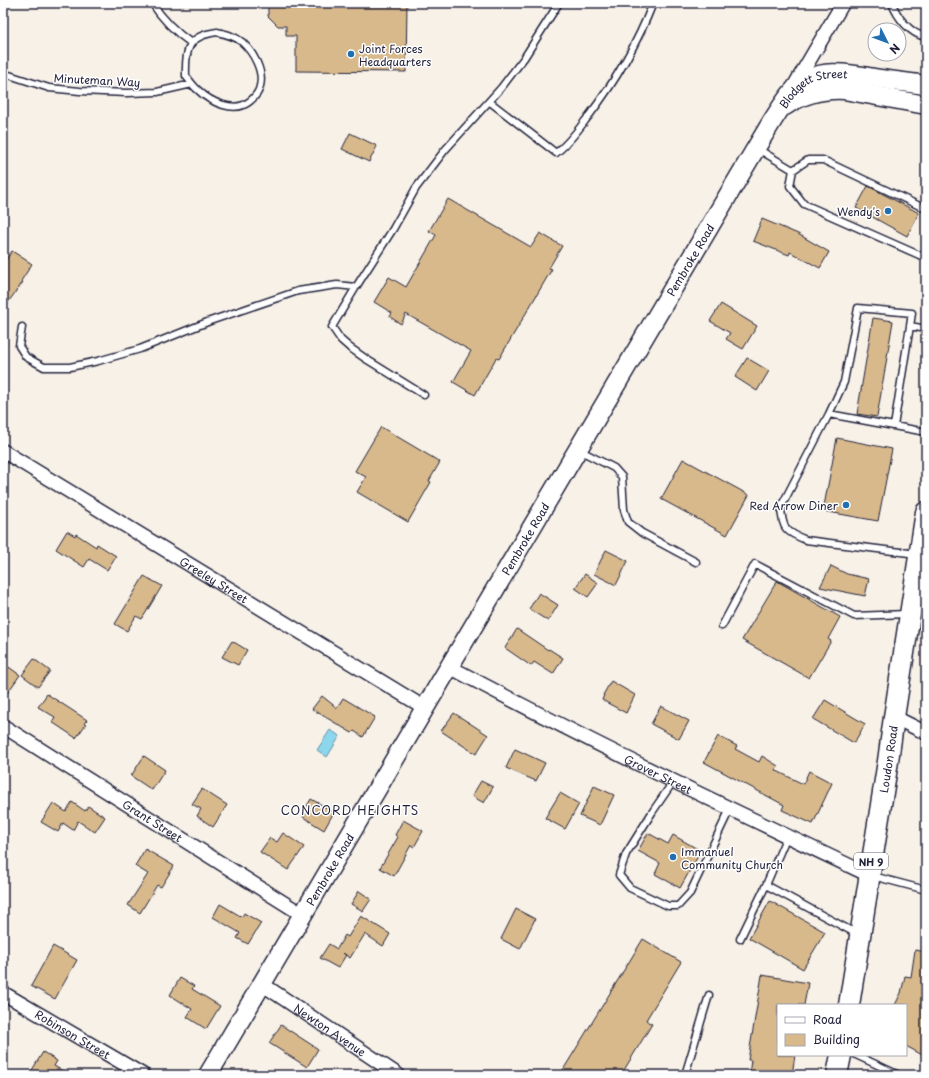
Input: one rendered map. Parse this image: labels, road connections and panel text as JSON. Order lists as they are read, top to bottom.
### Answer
{
  "streets": {
    "main road": ["Loudon Road", "NH 9"],
    "street": [
      "Blodgett Street",
      "Pembroke Road",
      "Greeley Street",
      "Grover Street",
      "Grant Street",
      "Newton Avenue",
      "Robinson Street"
    ],
    "lane": ["Minuteman Way"]
  },
  "crossings": [
    ["Blodgett Street", "Pembroke Road"],
    ["Pembroke Road", "Greeley Street"],
    ["Pembroke Road", "Grover Street"],
    ["Pembroke Road", "Grant Street"],
    ["Pembroke Road", "Newton Avenue"],
    ["Loudon Road", "Grover Street"]
  ],
  "districts": ["CONCORD HEIGHTS"],
  "places": [
    "Joint Forces Headquarters",
    "Wendy's",
    "Red Arrow Diner",
    "Immanuel Community Church"
  ],
  "legend": ["Road", "Building"],
  "north": "bottom right"
}
